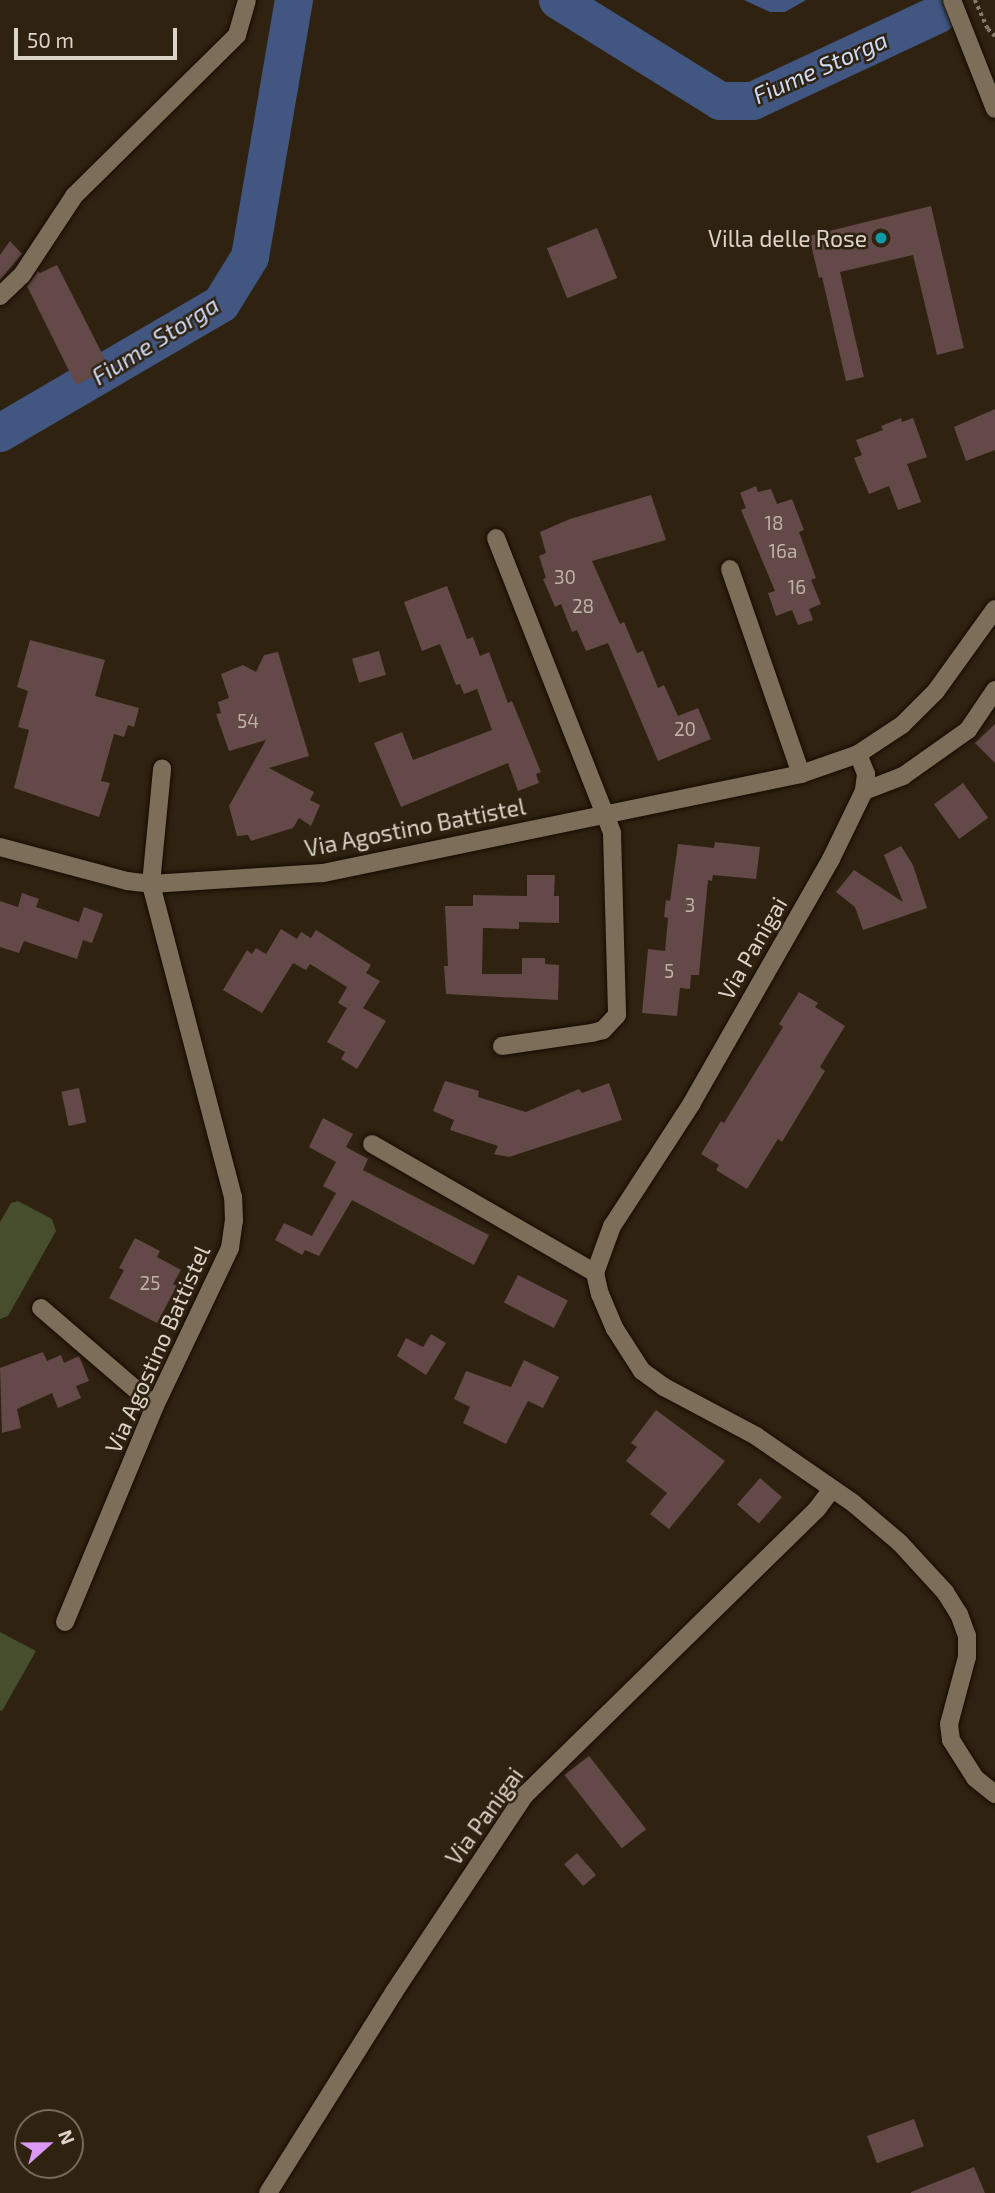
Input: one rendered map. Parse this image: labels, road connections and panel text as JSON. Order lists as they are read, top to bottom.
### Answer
{
  "streets": {
    "street": ["Via Agostino Battistel", "Via Panigai"]
  },
  "water": ["Fiume Storga"],
  "places": ["Villa delle Rose"],
  "house_numbers": [
    "18",
    "16a",
    "30",
    "16",
    "28",
    "54",
    "20",
    "3",
    "5",
    "25"
  ],
  "scale_bar": "50 m",
  "north": "right"
}
